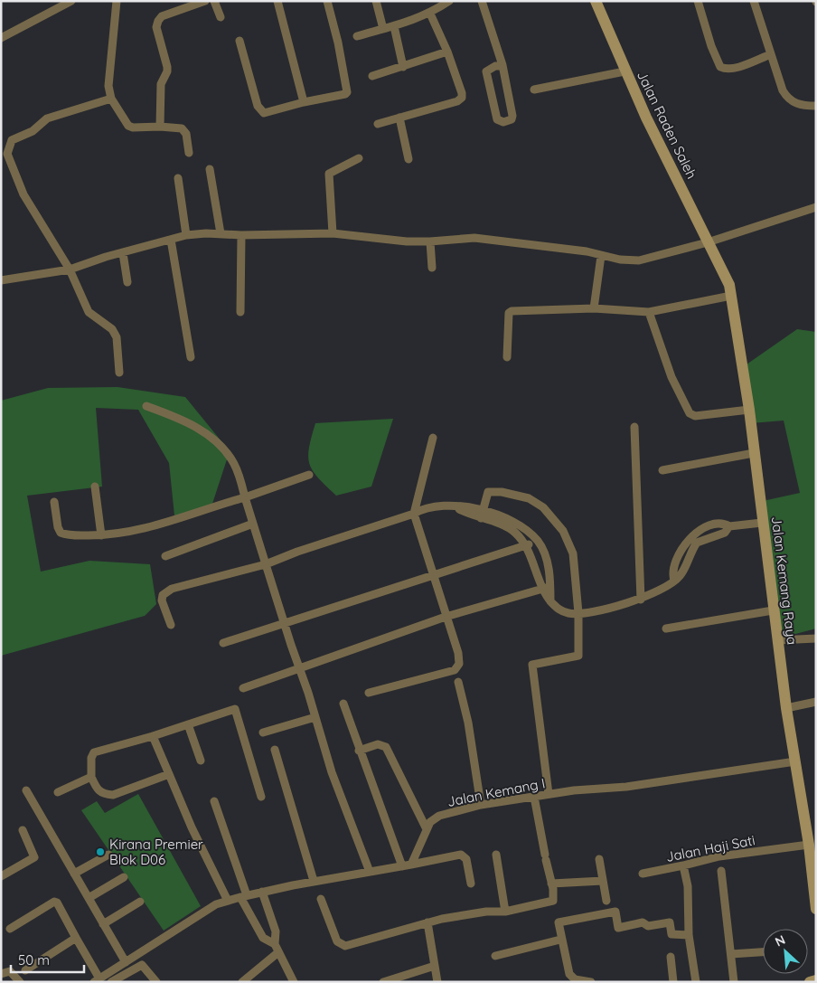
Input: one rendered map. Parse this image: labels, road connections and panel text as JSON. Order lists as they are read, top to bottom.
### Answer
{
  "streets": {
    "street": [
      "Jalan Raden Saleh",
      "Jalan Kemang Raya",
      "Jalan Kemang I",
      "Jalan Haji Sati"
    ]
  },
  "crossings": [
    ["Jalan Raden Saleh", "Jalan Kemang Raya"],
    ["Jalan Kemang Raya", "Jalan Kemang I"],
    ["Jalan Kemang Raya", "Jalan Haji Sati"]
  ],
  "places": ["Kirana Premier Blok D06"],
  "scale_bar": "50 m",
  "north": "top left"
}
